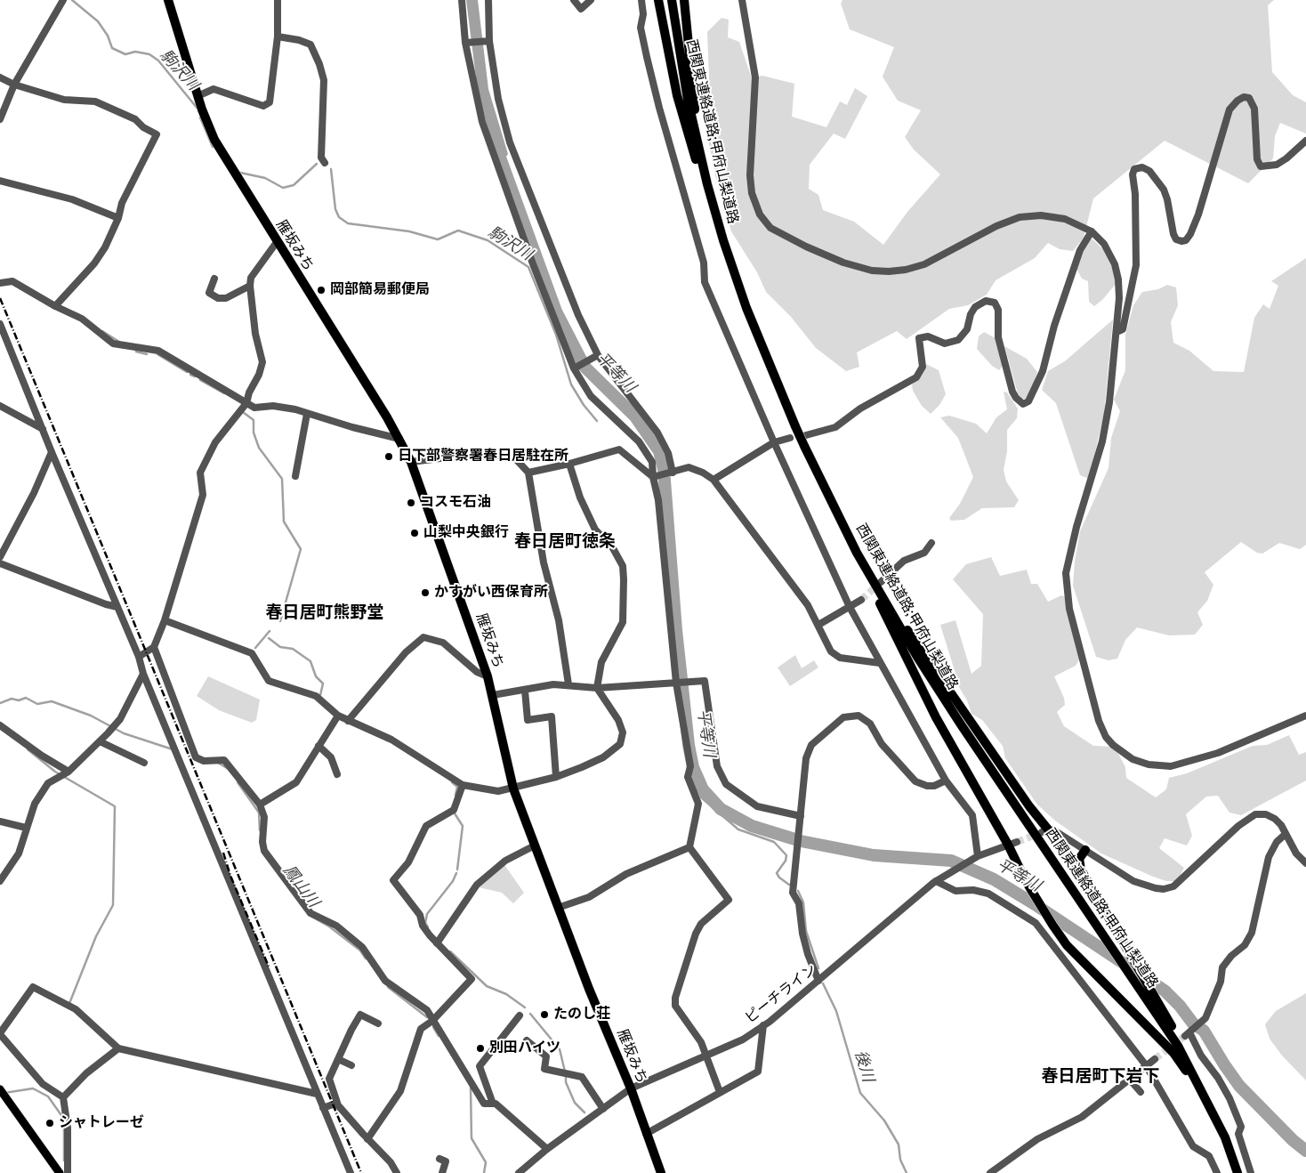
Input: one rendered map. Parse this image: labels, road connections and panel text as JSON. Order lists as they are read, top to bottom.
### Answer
{
  "streets": {
    "highway": ["西関東連絡道路;甲府山梨道路", "雁坂みち"],
    "street": ["ピーチライン"]
  },
  "crossings": [
    ["雁坂みち", "ピーチライン"]
  ],
  "districts": ["春日居町徳条", "春日居町熊野堂", "春日居町下岩下"],
  "water": [
    "駒沢川",
    "平等川",
    "鳳山川",
    "後川"
  ],
  "places": [
    "岡部簡易郵便局",
    "日下部警察署春日居駐在所",
    "コスモ石油",
    "山梨中央銀行",
    "かすがい西保育所",
    "たのし荘",
    "別田ハイツ",
    "シャトレーゼ"
  ]
}
